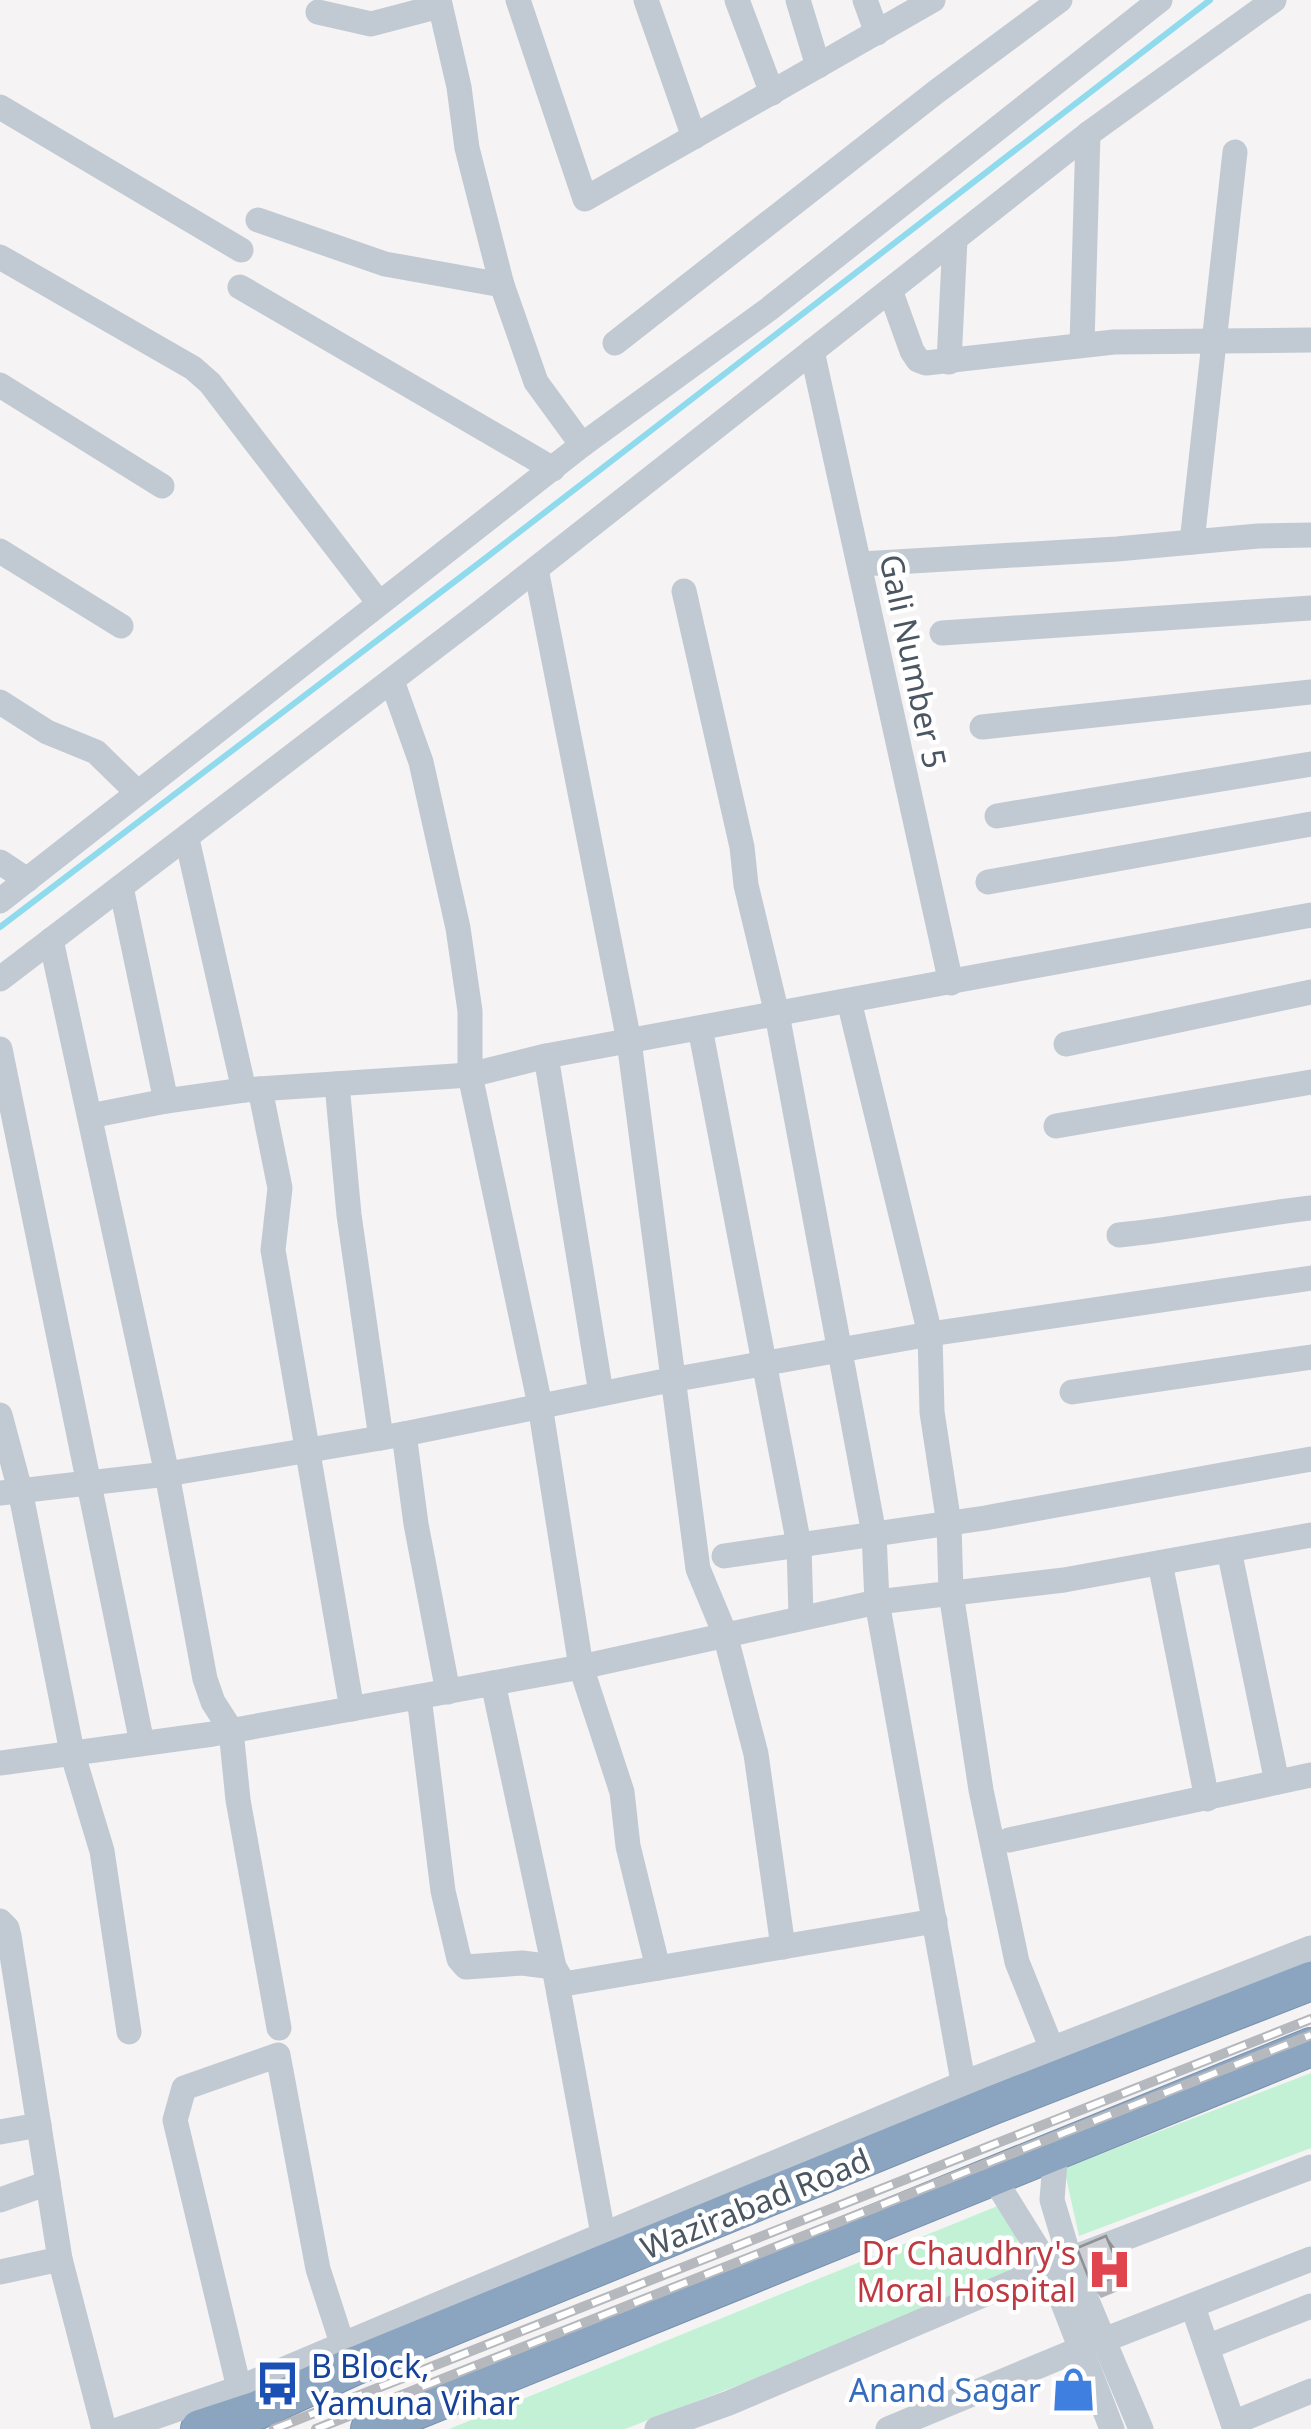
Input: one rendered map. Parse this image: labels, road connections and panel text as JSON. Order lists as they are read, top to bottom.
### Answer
{
  "streets": {
    "highway": ["Wazirabad Road"],
    "street": ["Gali Number 5"]
  },
  "places": {
    "hospital": ["Dr Chaudhry's Moral Hospital"],
    "bus stop": ["B Block, Yamuna Vihar"],
    "shop": ["Anand Sagar"]
  }
}
